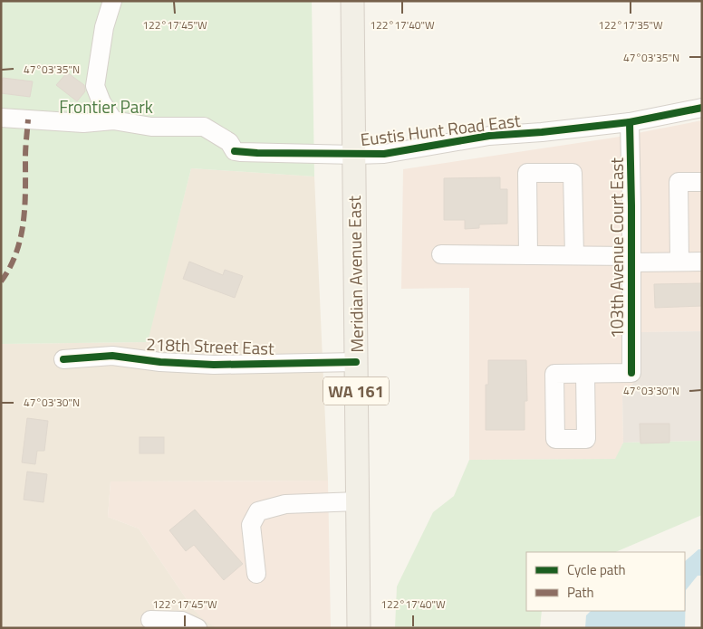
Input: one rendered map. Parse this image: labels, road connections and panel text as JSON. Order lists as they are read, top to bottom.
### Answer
{
  "streets": {
    "main road": ["Meridian Avenue East", "WA 161"],
    "street": ["Eustis Hunt Road East", "103th Avenue Court East", "218th Street East"]
  },
  "crossings": [
    ["Eustis Hunt Road East", "103th Avenue Court East"],
    ["Eustis Hunt Road East", "Meridian Avenue East"],
    ["Meridian Avenue East", "218th Street East"]
  ],
  "parks": ["Frontier Park"],
  "legend": ["Cycle path", "Path"],
  "coordinates": [
    "122°17'45\"W",
    "122°17'40\"W",
    "122°17'35\"W",
    "47°03'35\"N",
    "47°03'30\"N"
  ]
}
